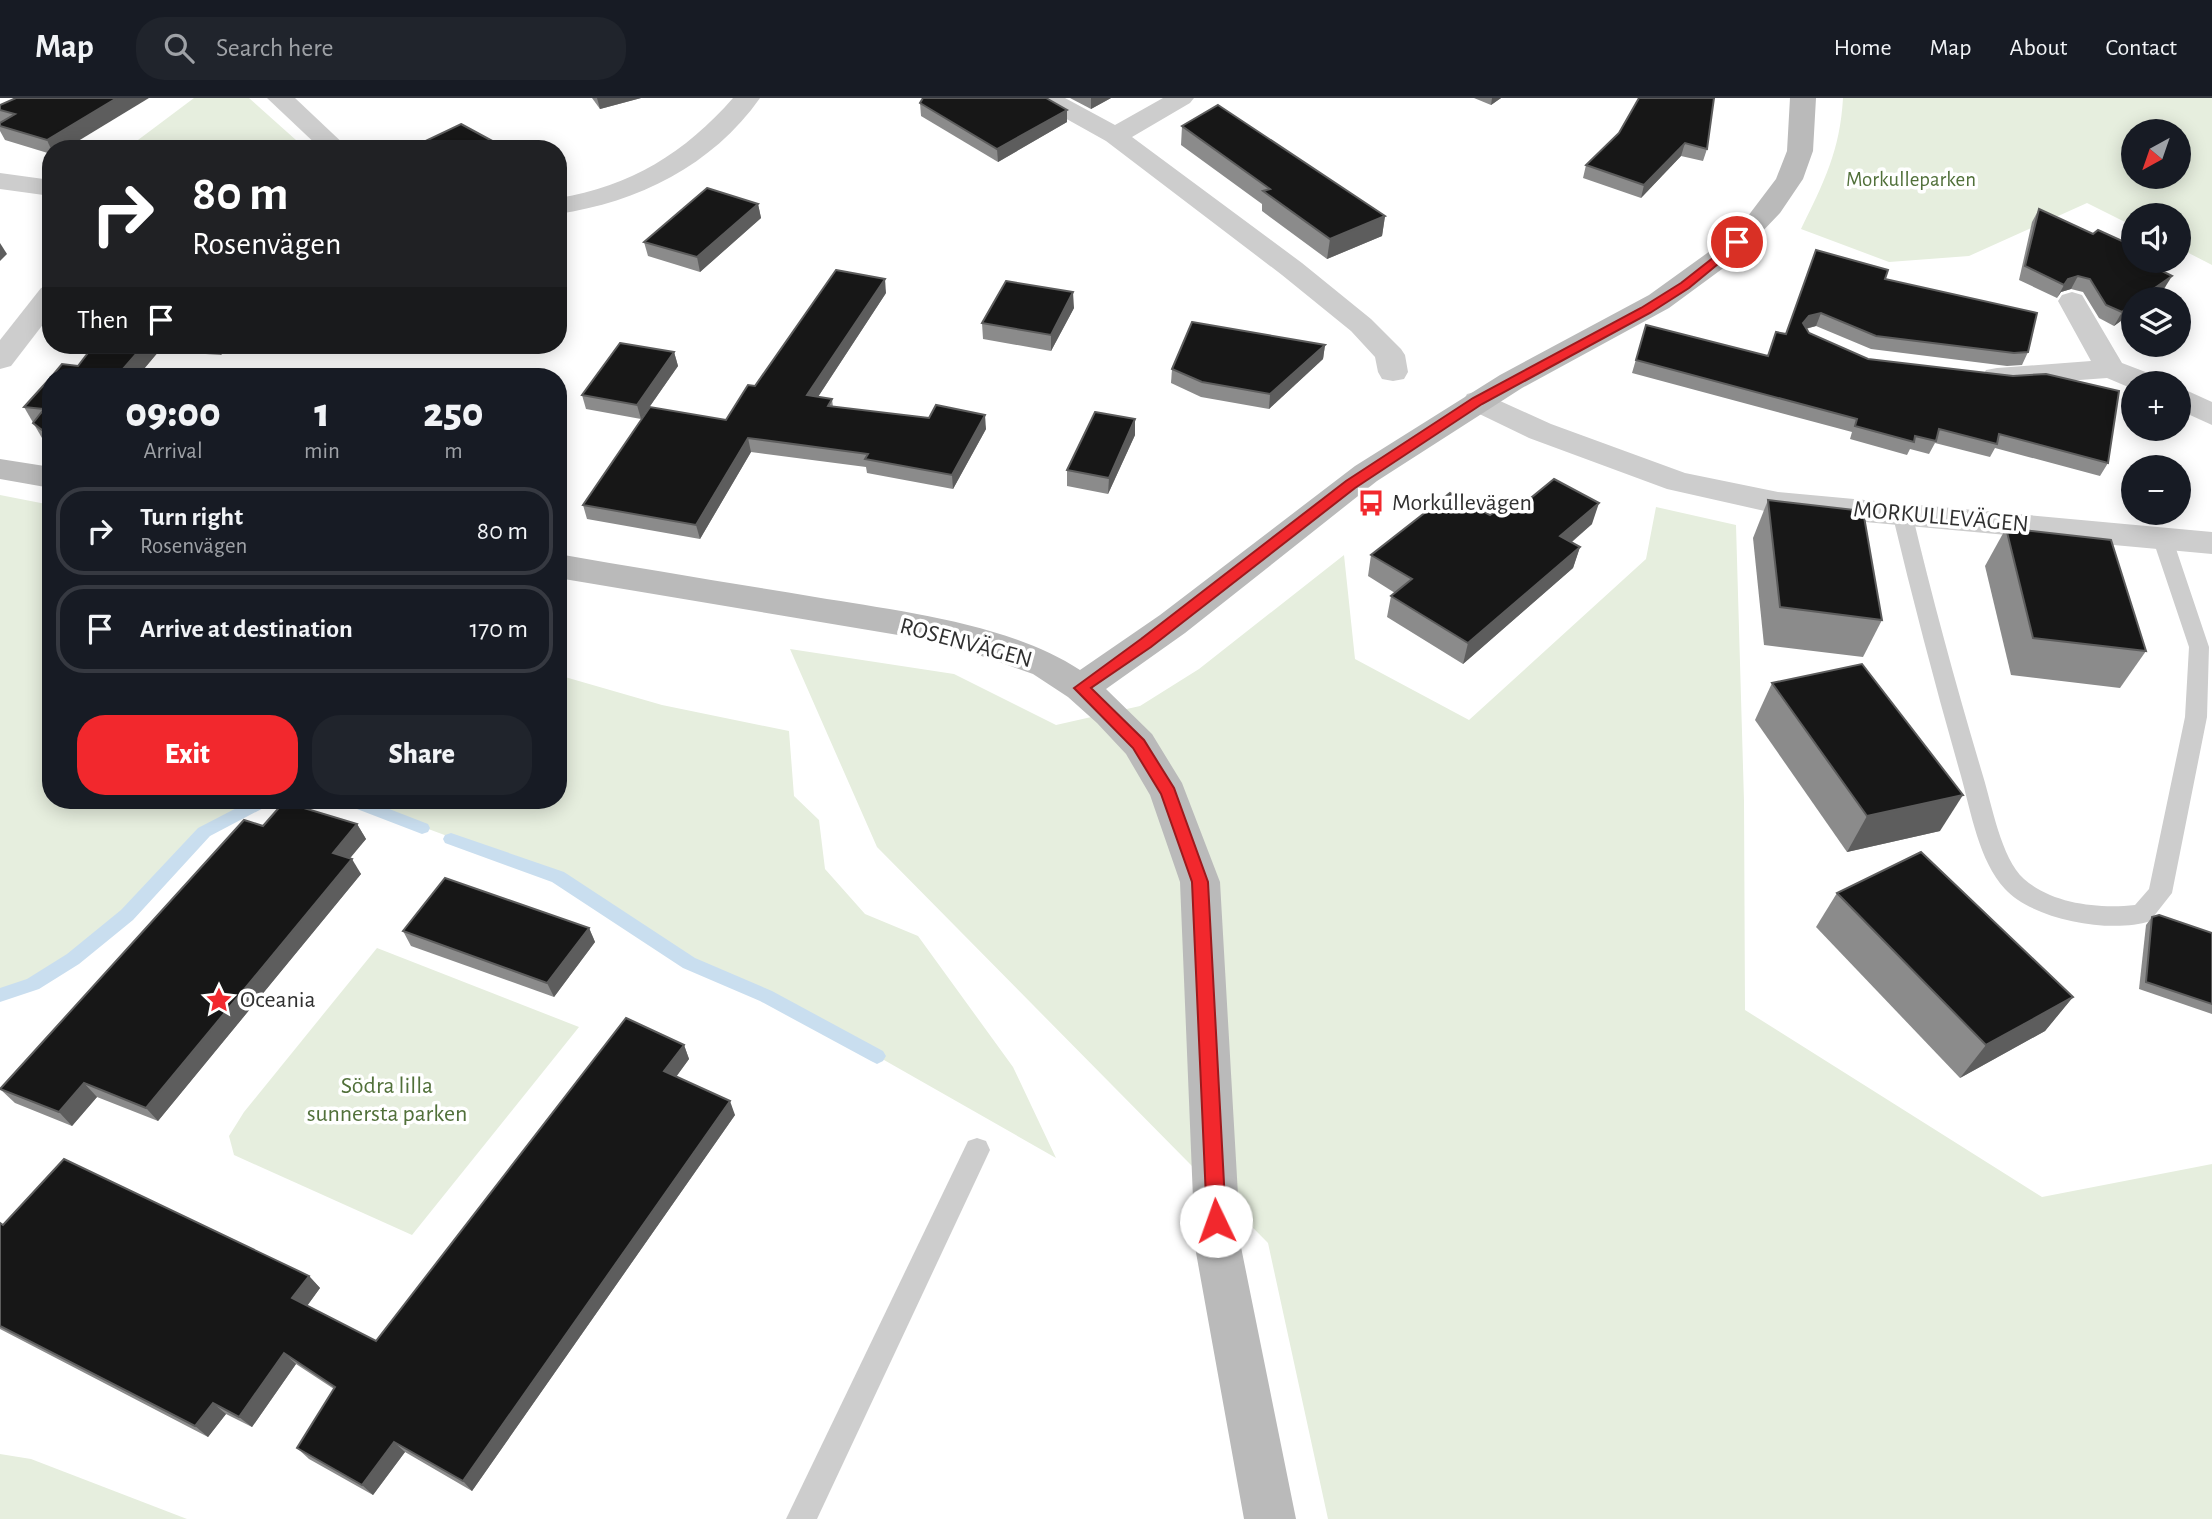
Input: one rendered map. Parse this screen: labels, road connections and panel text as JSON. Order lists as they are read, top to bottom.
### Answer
{
  "streets": {
    "street": ["MORKULLEVÄGEN", "ROSENVÄGEN"]
  },
  "parks": ["Morkulleparken", "Södra lilla sunnersta parken"],
  "places": {
    "bus stop": ["Morkullevägen"],
    "place": ["Oceania"]
  },
  "north": "bottom left",
  "page": {
    "header": "Map",
    "search": "Search here",
    "nav": [
      "Home",
      "Map",
      "About",
      "Contact"
    ],
    "map_buttons": ["+", "−"],
    "turn": ["80 m", "Rosenvägen"],
    "then": "Then",
    "eta": [
      "09:00",
      "Arrival",
      "1",
      "min",
      "250",
      "m"
    ],
    "list": [
      {
        "name": "Turn right",
        "note": "Rosenvägen",
        "value": "80 m"
      },
      {
        "name": "Arrive at destination",
        "value": "170 m"
      }
    ],
    "buttons": ["Exit", "Share"]
  }
}
